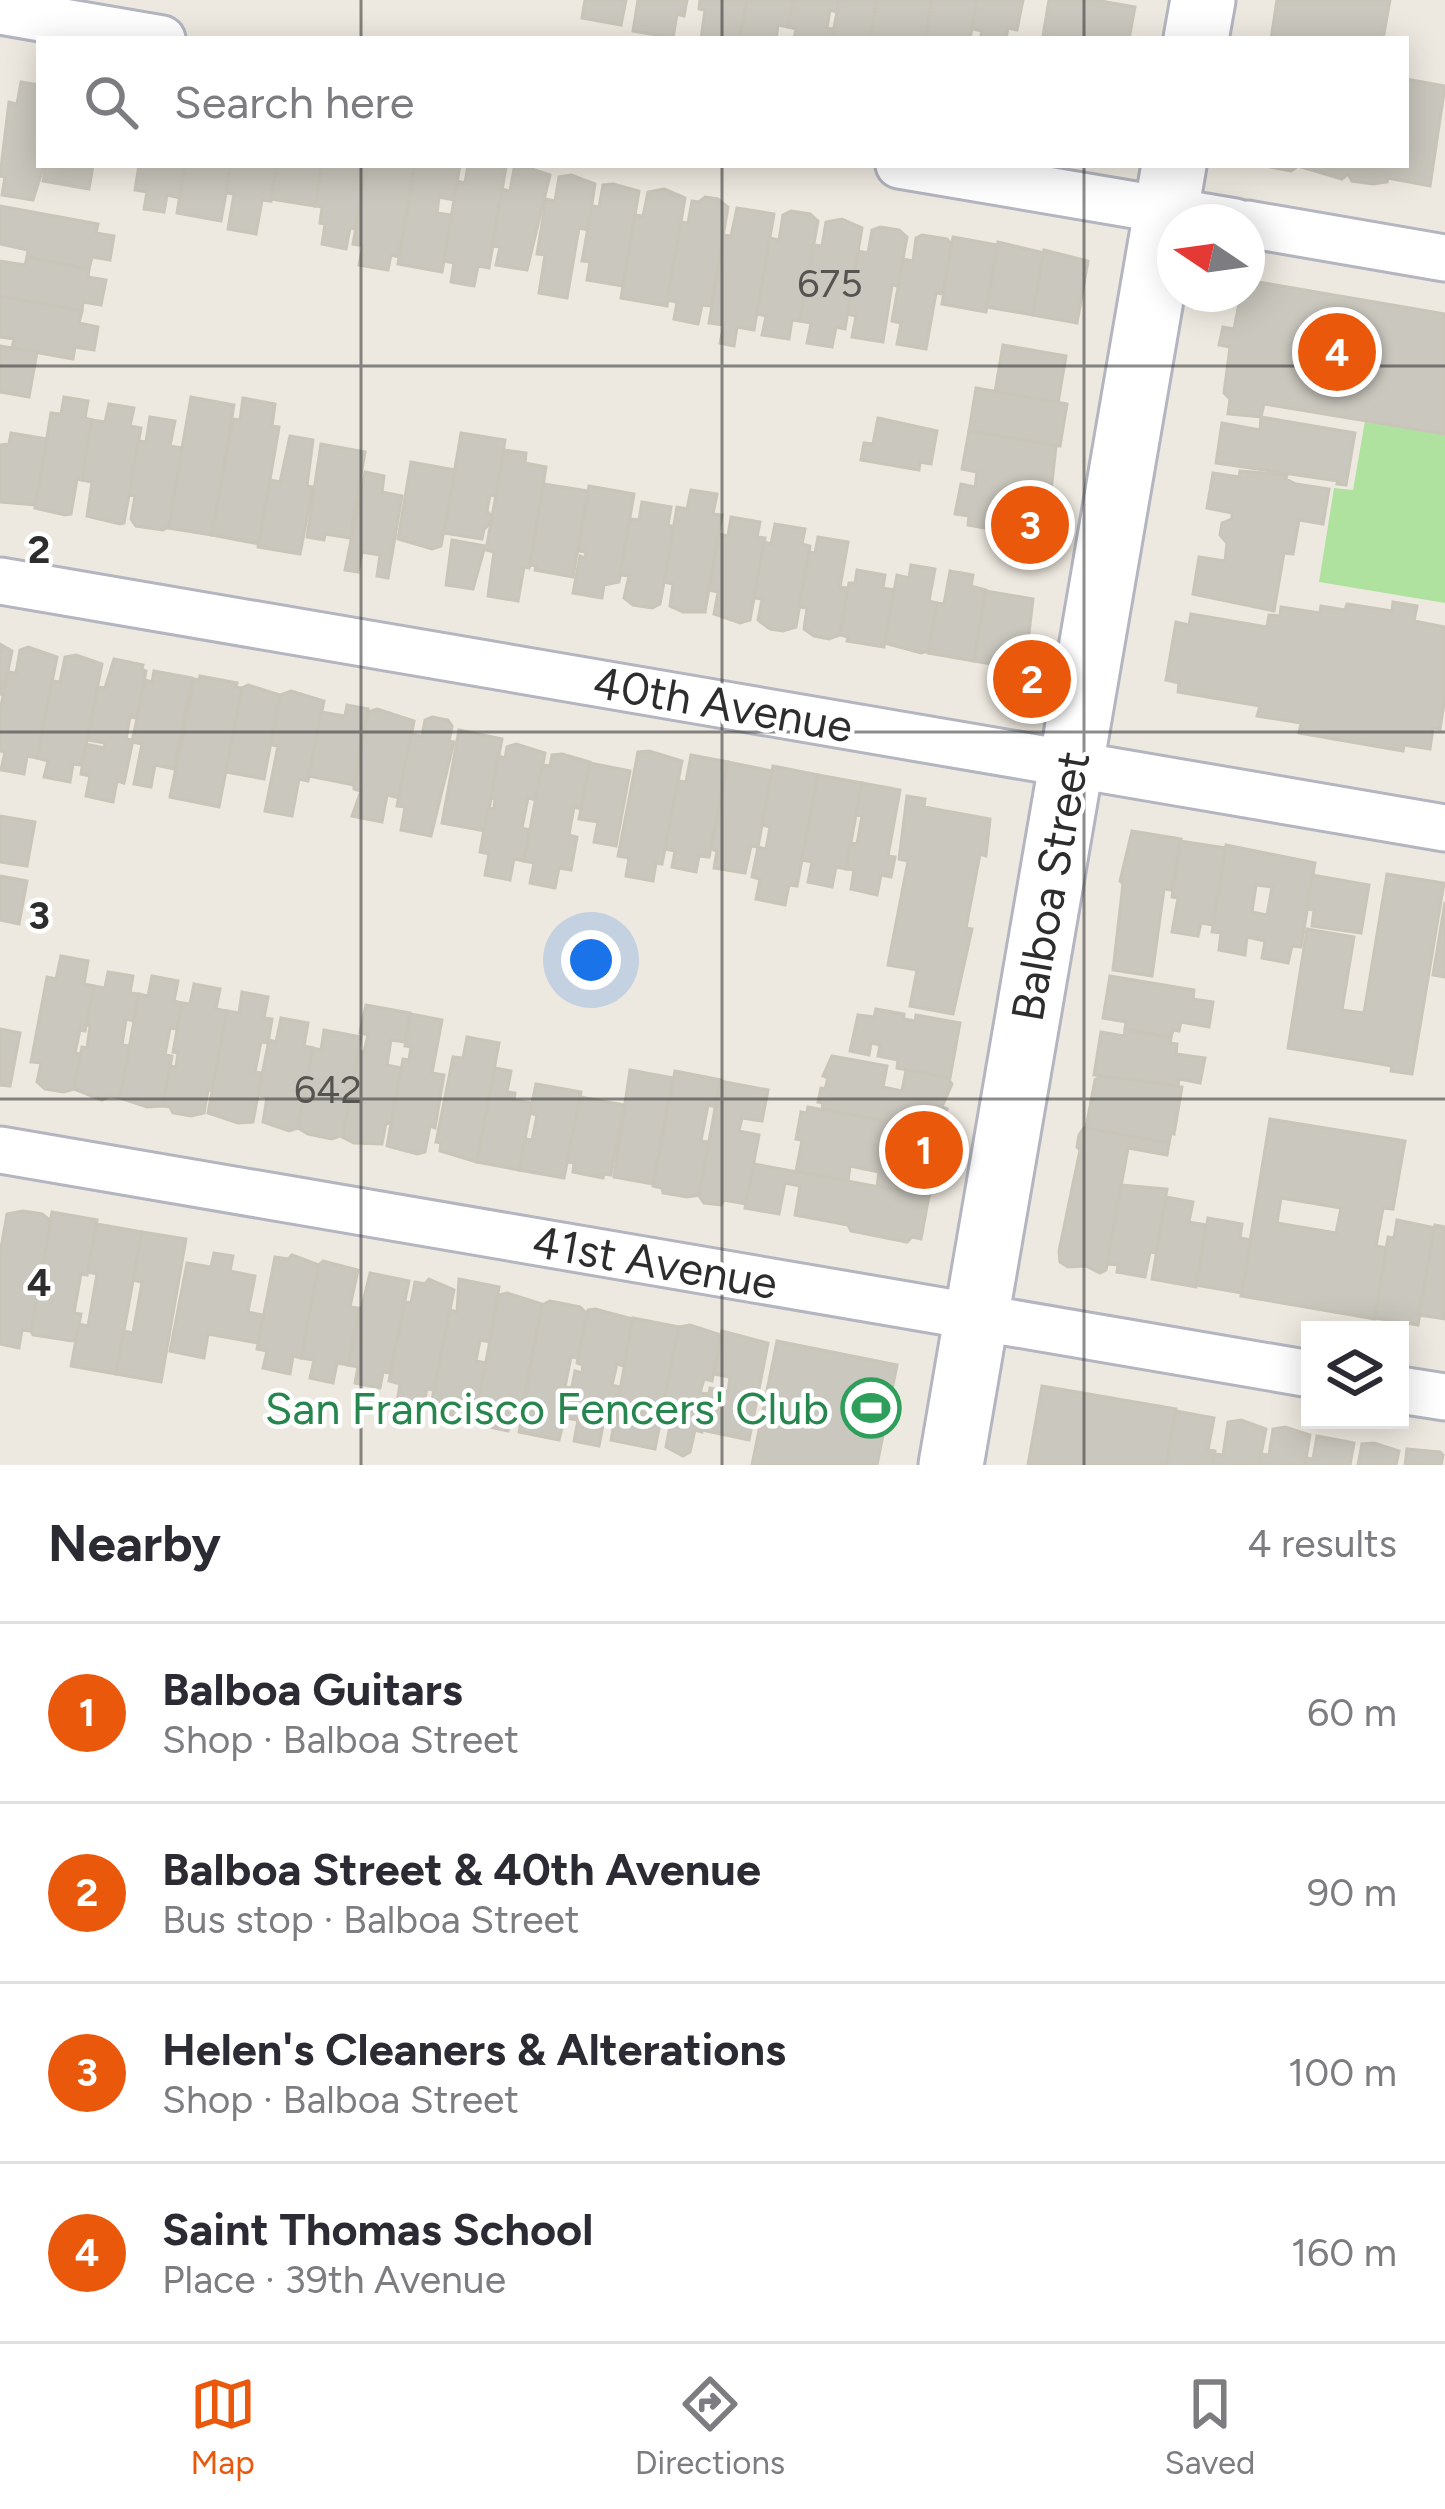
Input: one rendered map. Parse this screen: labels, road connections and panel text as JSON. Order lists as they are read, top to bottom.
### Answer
{
  "streets": {
    "street": ["40th Avenue", "Balboa Street", "41st Avenue"]
  },
  "crossings": [
    ["40th Avenue", "Balboa Street"],
    ["Balboa Street", "41st Avenue"]
  ],
  "places": {
    "sports": ["San Francisco Fencers' Club"]
  },
  "house_numbers": ["675", "642"],
  "north": "left",
  "page": {
    "search": "Search here",
    "pins": [
      "4",
      "3",
      "2",
      "1"
    ],
    "heading": ["Nearby", "4 results"],
    "list": [
      {
        "mark": "1",
        "name": "Balboa Guitars",
        "note": "Shop · Balboa Street",
        "value": "60 m"
      },
      {
        "mark": "2",
        "name": "Balboa Street & 40th Avenue",
        "note": "Bus stop · Balboa Street",
        "value": "90 m"
      },
      {
        "mark": "3",
        "name": "Helen's Cleaners & Alterations",
        "note": "Shop · Balboa Street",
        "value": "100 m"
      },
      {
        "mark": "4",
        "name": "Saint Thomas School",
        "note": "Place · 39th Avenue",
        "value": "160 m"
      }
    ],
    "nav": ["Map", "Directions", "Saved"]
  },
  "grid": {
    "rows": ["2", "3", "4"]
  }
}
